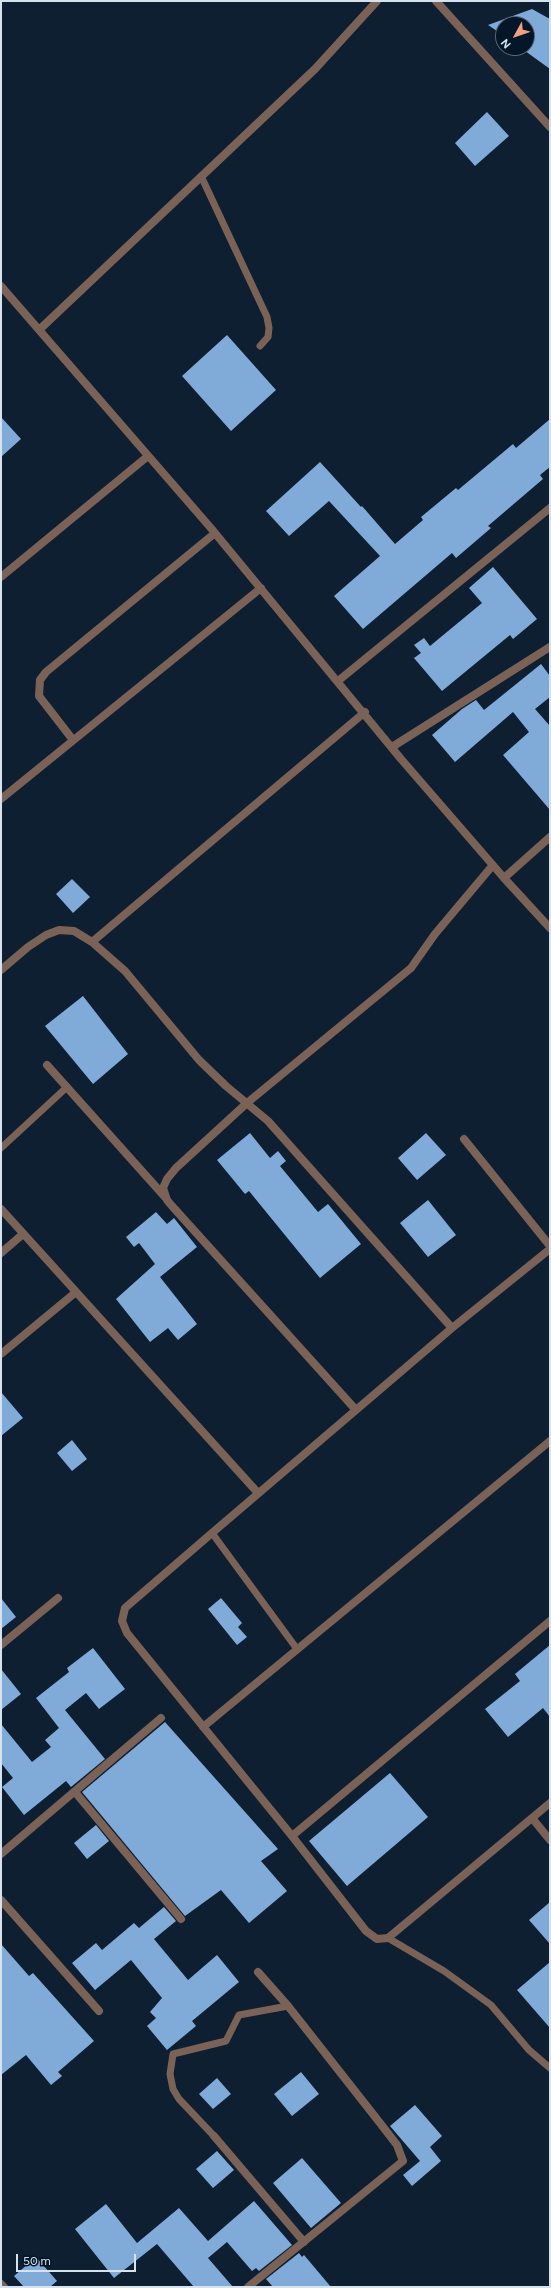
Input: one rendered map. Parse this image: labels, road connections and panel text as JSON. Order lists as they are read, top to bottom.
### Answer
{
  "scale_bar": "50 m",
  "north": "bottom left"
}
